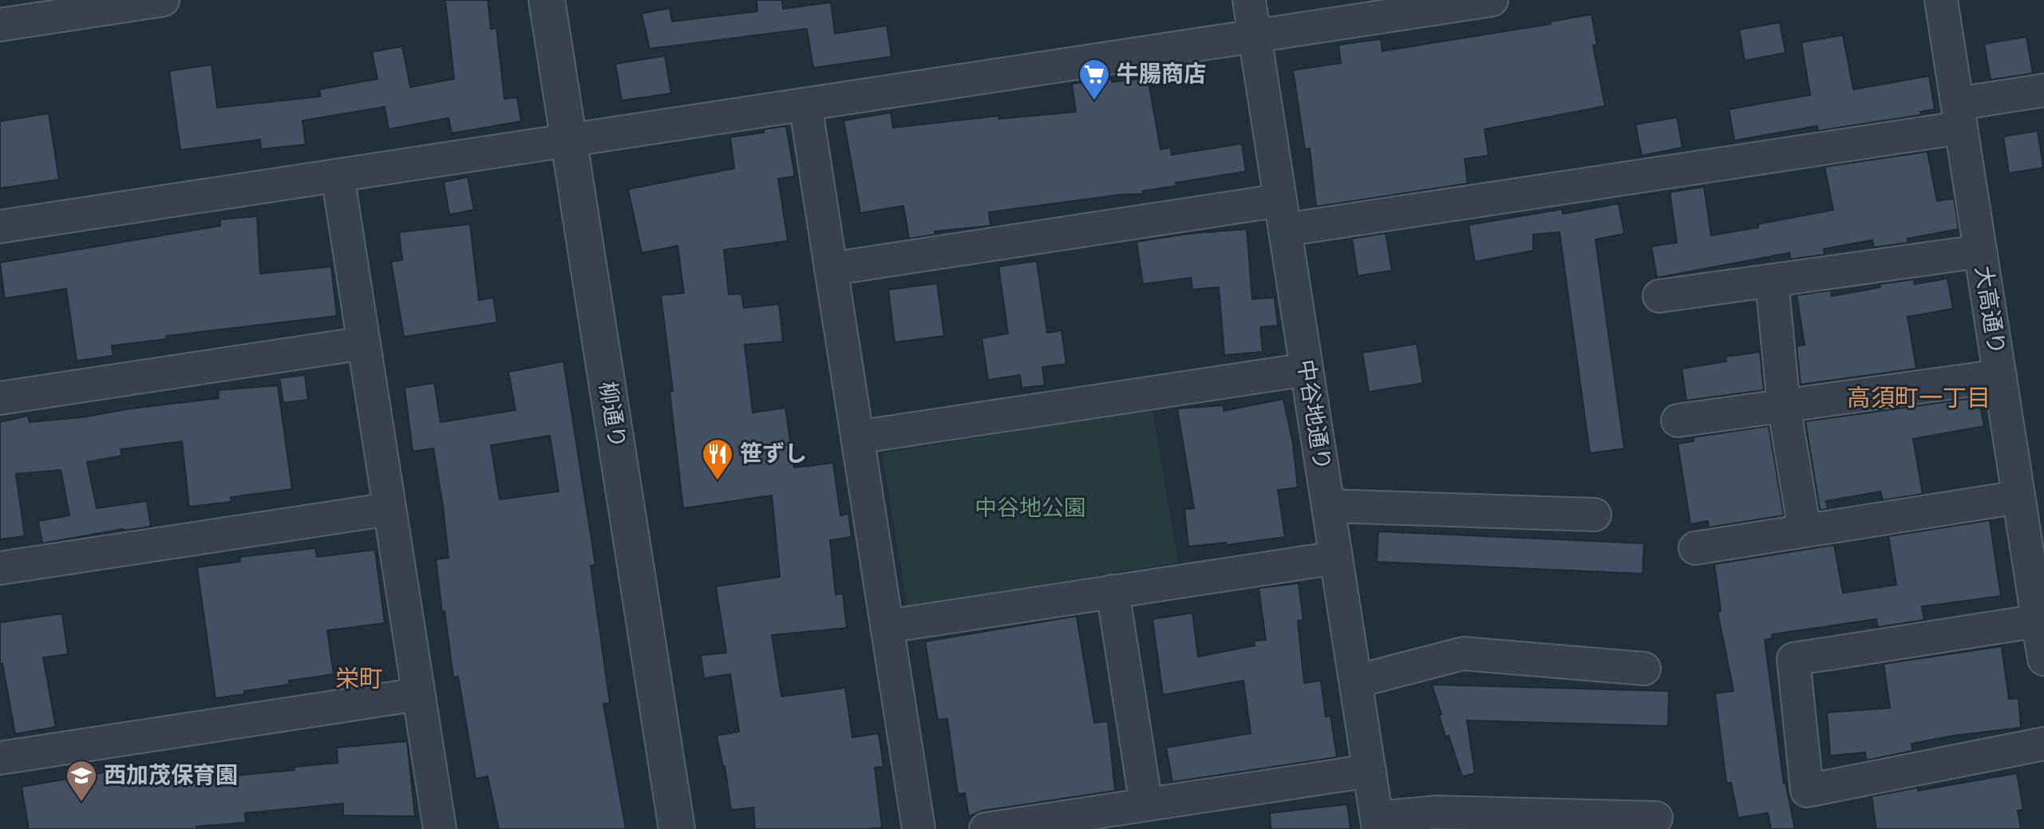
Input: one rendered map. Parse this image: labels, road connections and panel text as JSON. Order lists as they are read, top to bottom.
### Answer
{
  "streets": {
    "street": ["大高通り", "柳通り", "中谷地通り"]
  },
  "districts": ["高須町一丁目", "栄町"],
  "parks": ["中谷地公園"],
  "places": {
    "supermarket": ["牛腸商店"],
    "restaurant": ["笹ずし"],
    "school or university": ["西加茂保育園"]
  }
}
